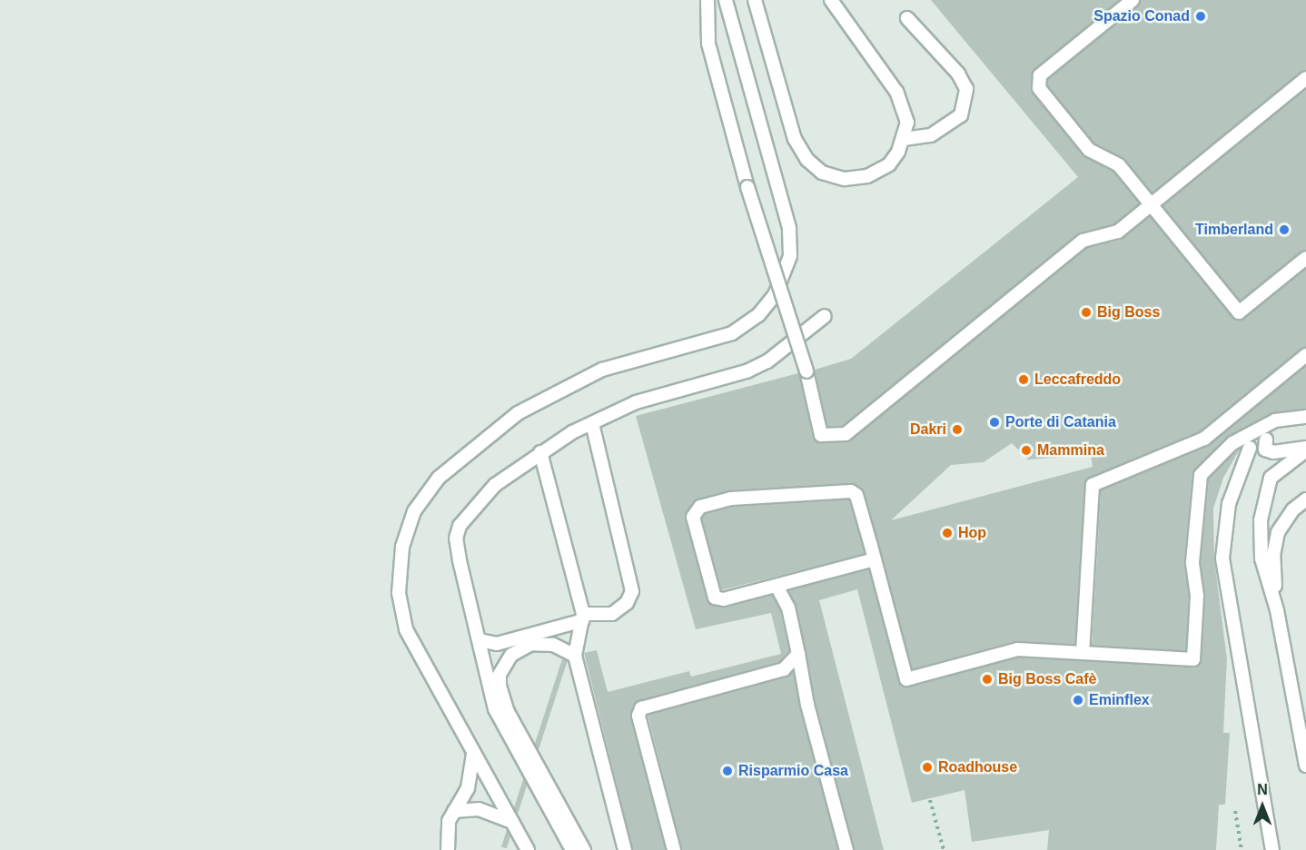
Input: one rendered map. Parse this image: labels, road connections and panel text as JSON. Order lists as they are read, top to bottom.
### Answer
{
  "places": [
    "Spazio Conad",
    "Timberland",
    "Big Boss",
    "Leccafreddo",
    "Porte di Catania",
    "Dakri",
    "Mammina",
    "Hop",
    "Big Boss Cafè",
    "Eminflex",
    "Roadhouse",
    "Risparmio Casa"
  ],
  "north": "top"
}
